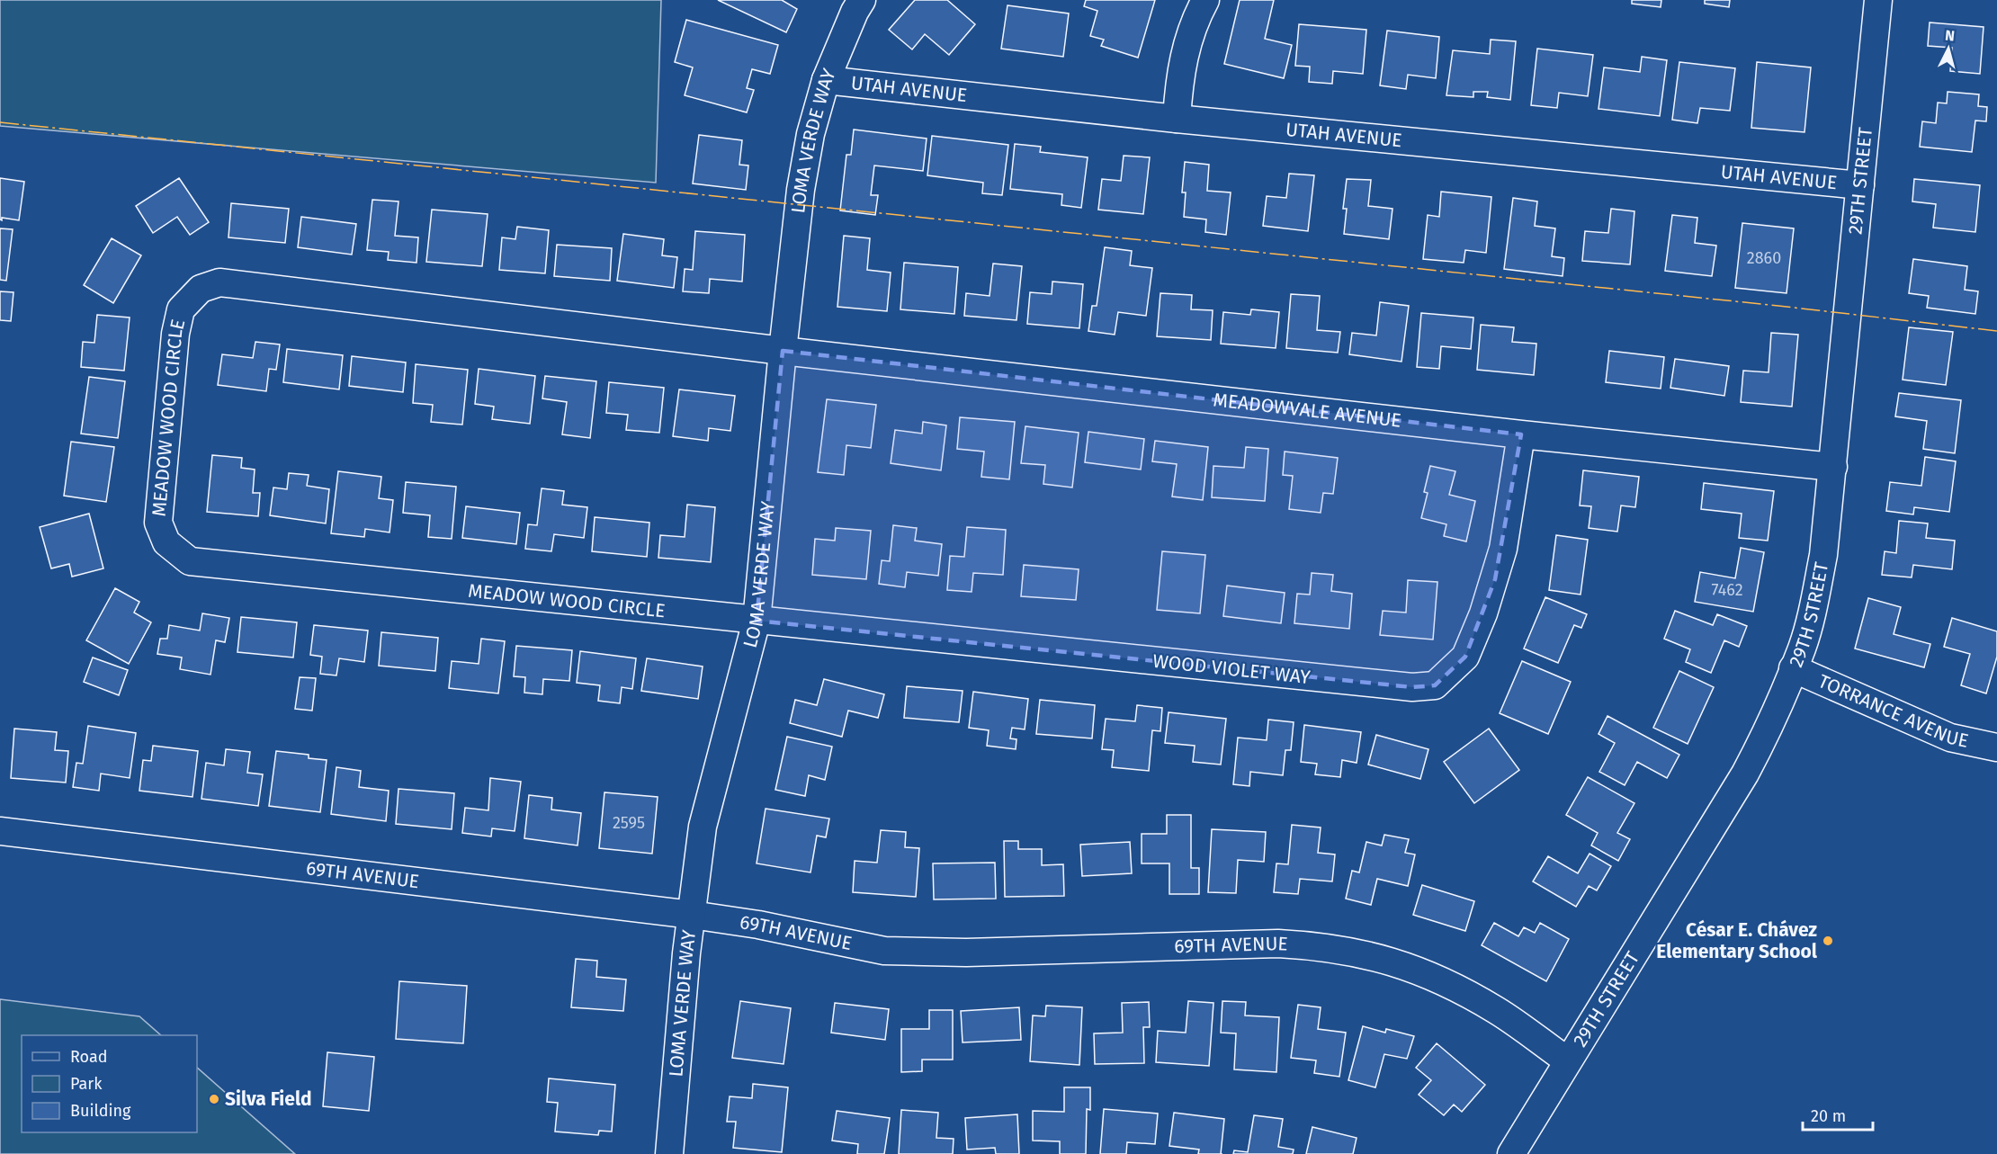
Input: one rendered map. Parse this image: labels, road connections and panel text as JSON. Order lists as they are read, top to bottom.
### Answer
{
  "streets": {
    "street": [
      "UTAH AVENUE",
      "LOMA VERDE WAY",
      "29TH STREET",
      "MEADOWVALE AVENUE",
      "MEADOW WOOD CIRCLE",
      "WOOD VIOLET WAY",
      "TORRANCE AVENUE",
      "69TH AVENUE"
    ]
  },
  "crossings": [
    ["UTAH AVENUE", "LOMA VERDE WAY"],
    ["UTAH AVENUE", "29TH STREET"],
    ["LOMA VERDE WAY", "MEADOWVALE AVENUE"],
    ["LOMA VERDE WAY", "MEADOW WOOD CIRCLE"],
    ["LOMA VERDE WAY", "WOOD VIOLET WAY"],
    ["LOMA VERDE WAY", "69TH AVENUE"],
    ["29TH STREET", "MEADOWVALE AVENUE"],
    ["29TH STREET", "TORRANCE AVENUE"],
    ["29TH STREET", "69TH AVENUE"],
    ["MEADOWVALE AVENUE", "MEADOW WOOD CIRCLE"],
    ["MEADOWVALE AVENUE", "WOOD VIOLET WAY"],
    ["MEADOW WOOD CIRCLE", "WOOD VIOLET WAY"]
  ],
  "places": ["César E. Chávez Elementary School", "Silva Field"],
  "house_numbers": ["2860", "7462", "2595"],
  "legend": ["Road", "Park", "Building"],
  "scale_bar": "20 m",
  "north": "top"
}
